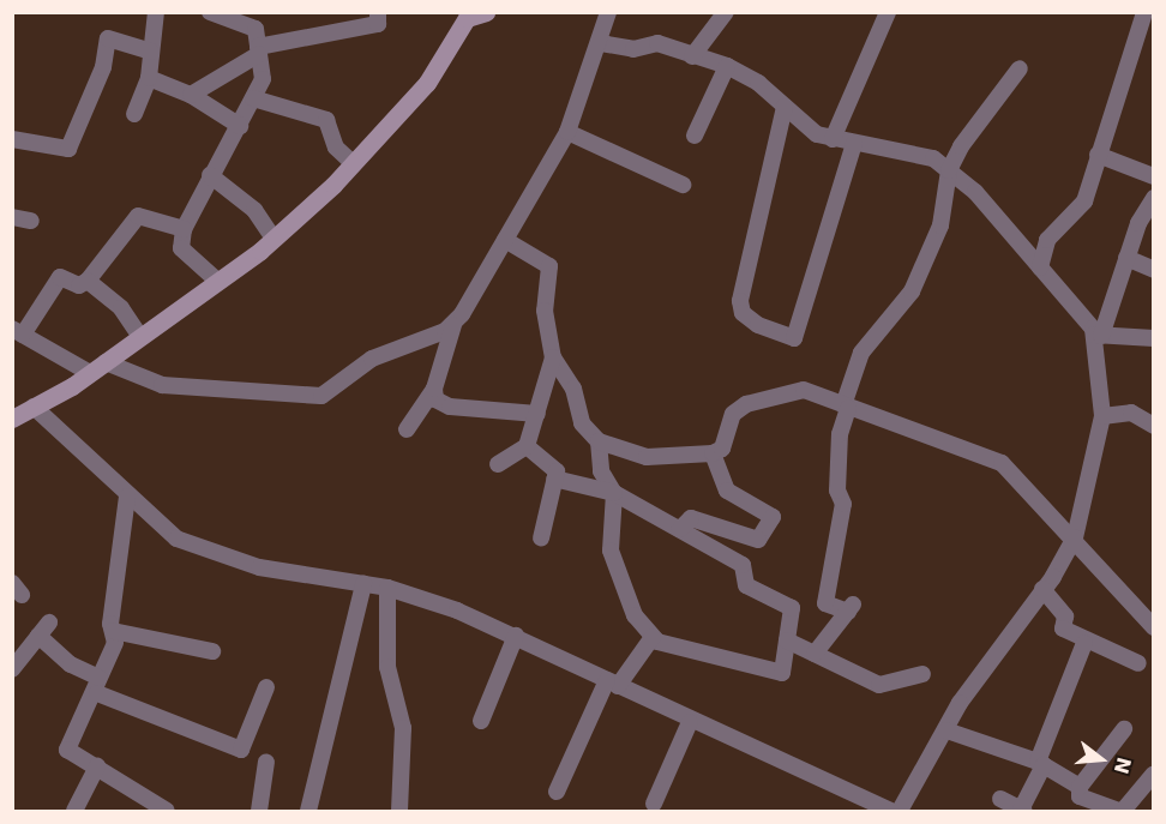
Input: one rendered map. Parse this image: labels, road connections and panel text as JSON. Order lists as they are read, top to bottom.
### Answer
{
  "north": "right"
}
